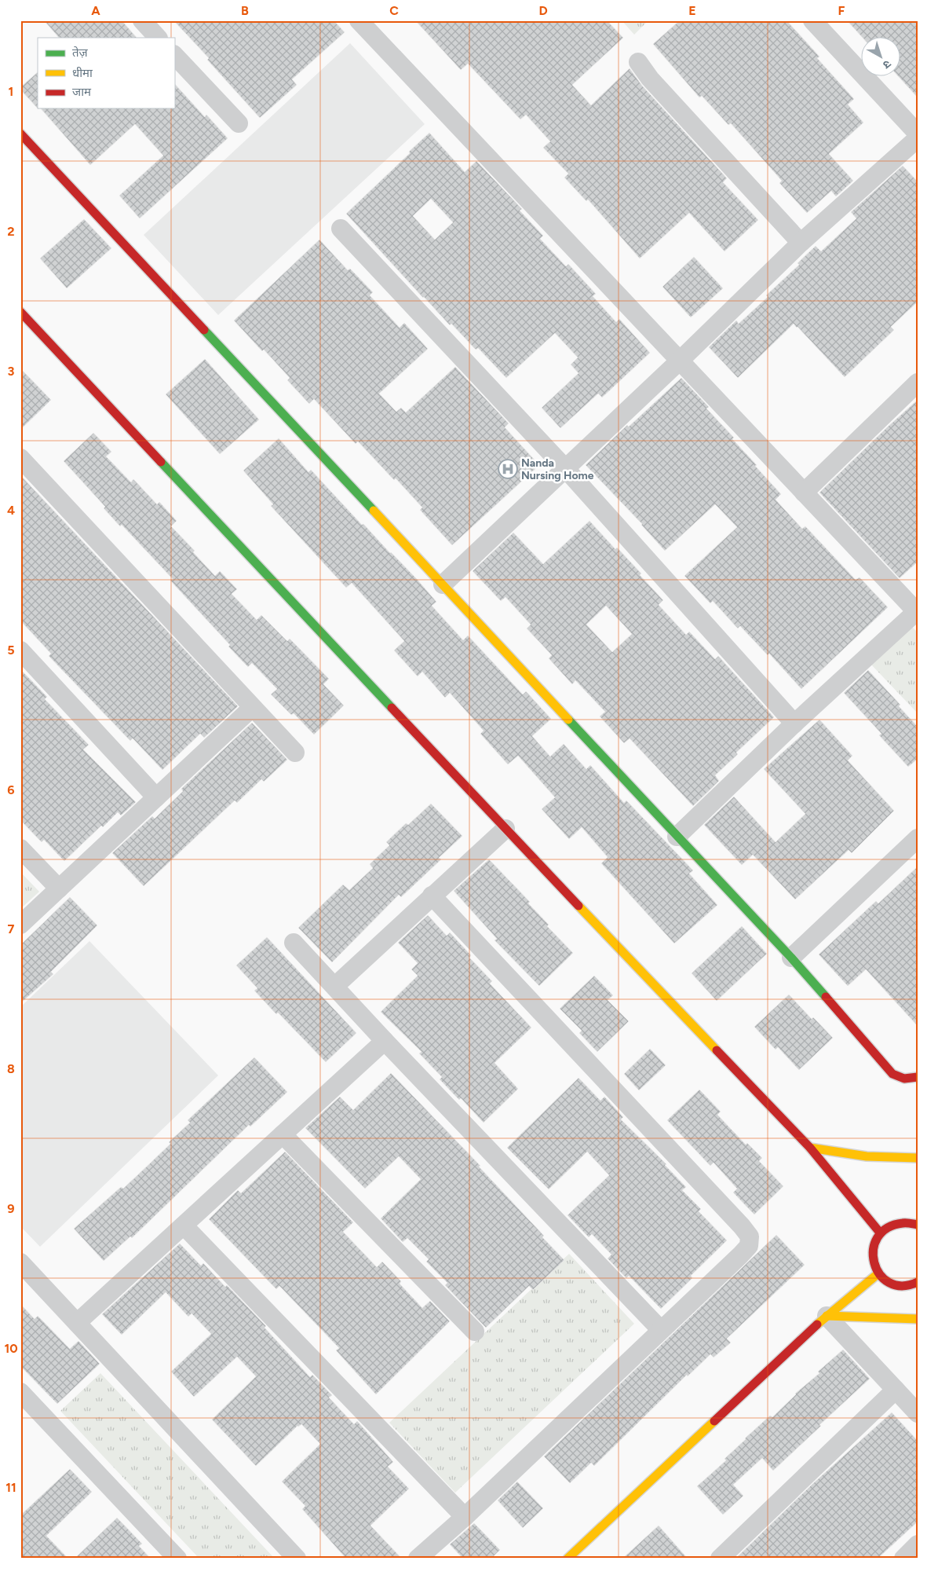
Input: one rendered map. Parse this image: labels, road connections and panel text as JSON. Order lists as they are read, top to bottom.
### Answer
{
  "places": {
    "hospital": ["Nanda Nursing Home"]
  },
  "legend": ["तेज़", "धीमा", "जाम"],
  "north": "bottom right",
  "grid": {
    "columns": [
      "A",
      "B",
      "C",
      "D",
      "E",
      "F"
    ],
    "rows": [
      "1",
      "2",
      "3",
      "4",
      "5",
      "6",
      "7",
      "8",
      "9",
      "10",
      "11"
    ]
  }
}
